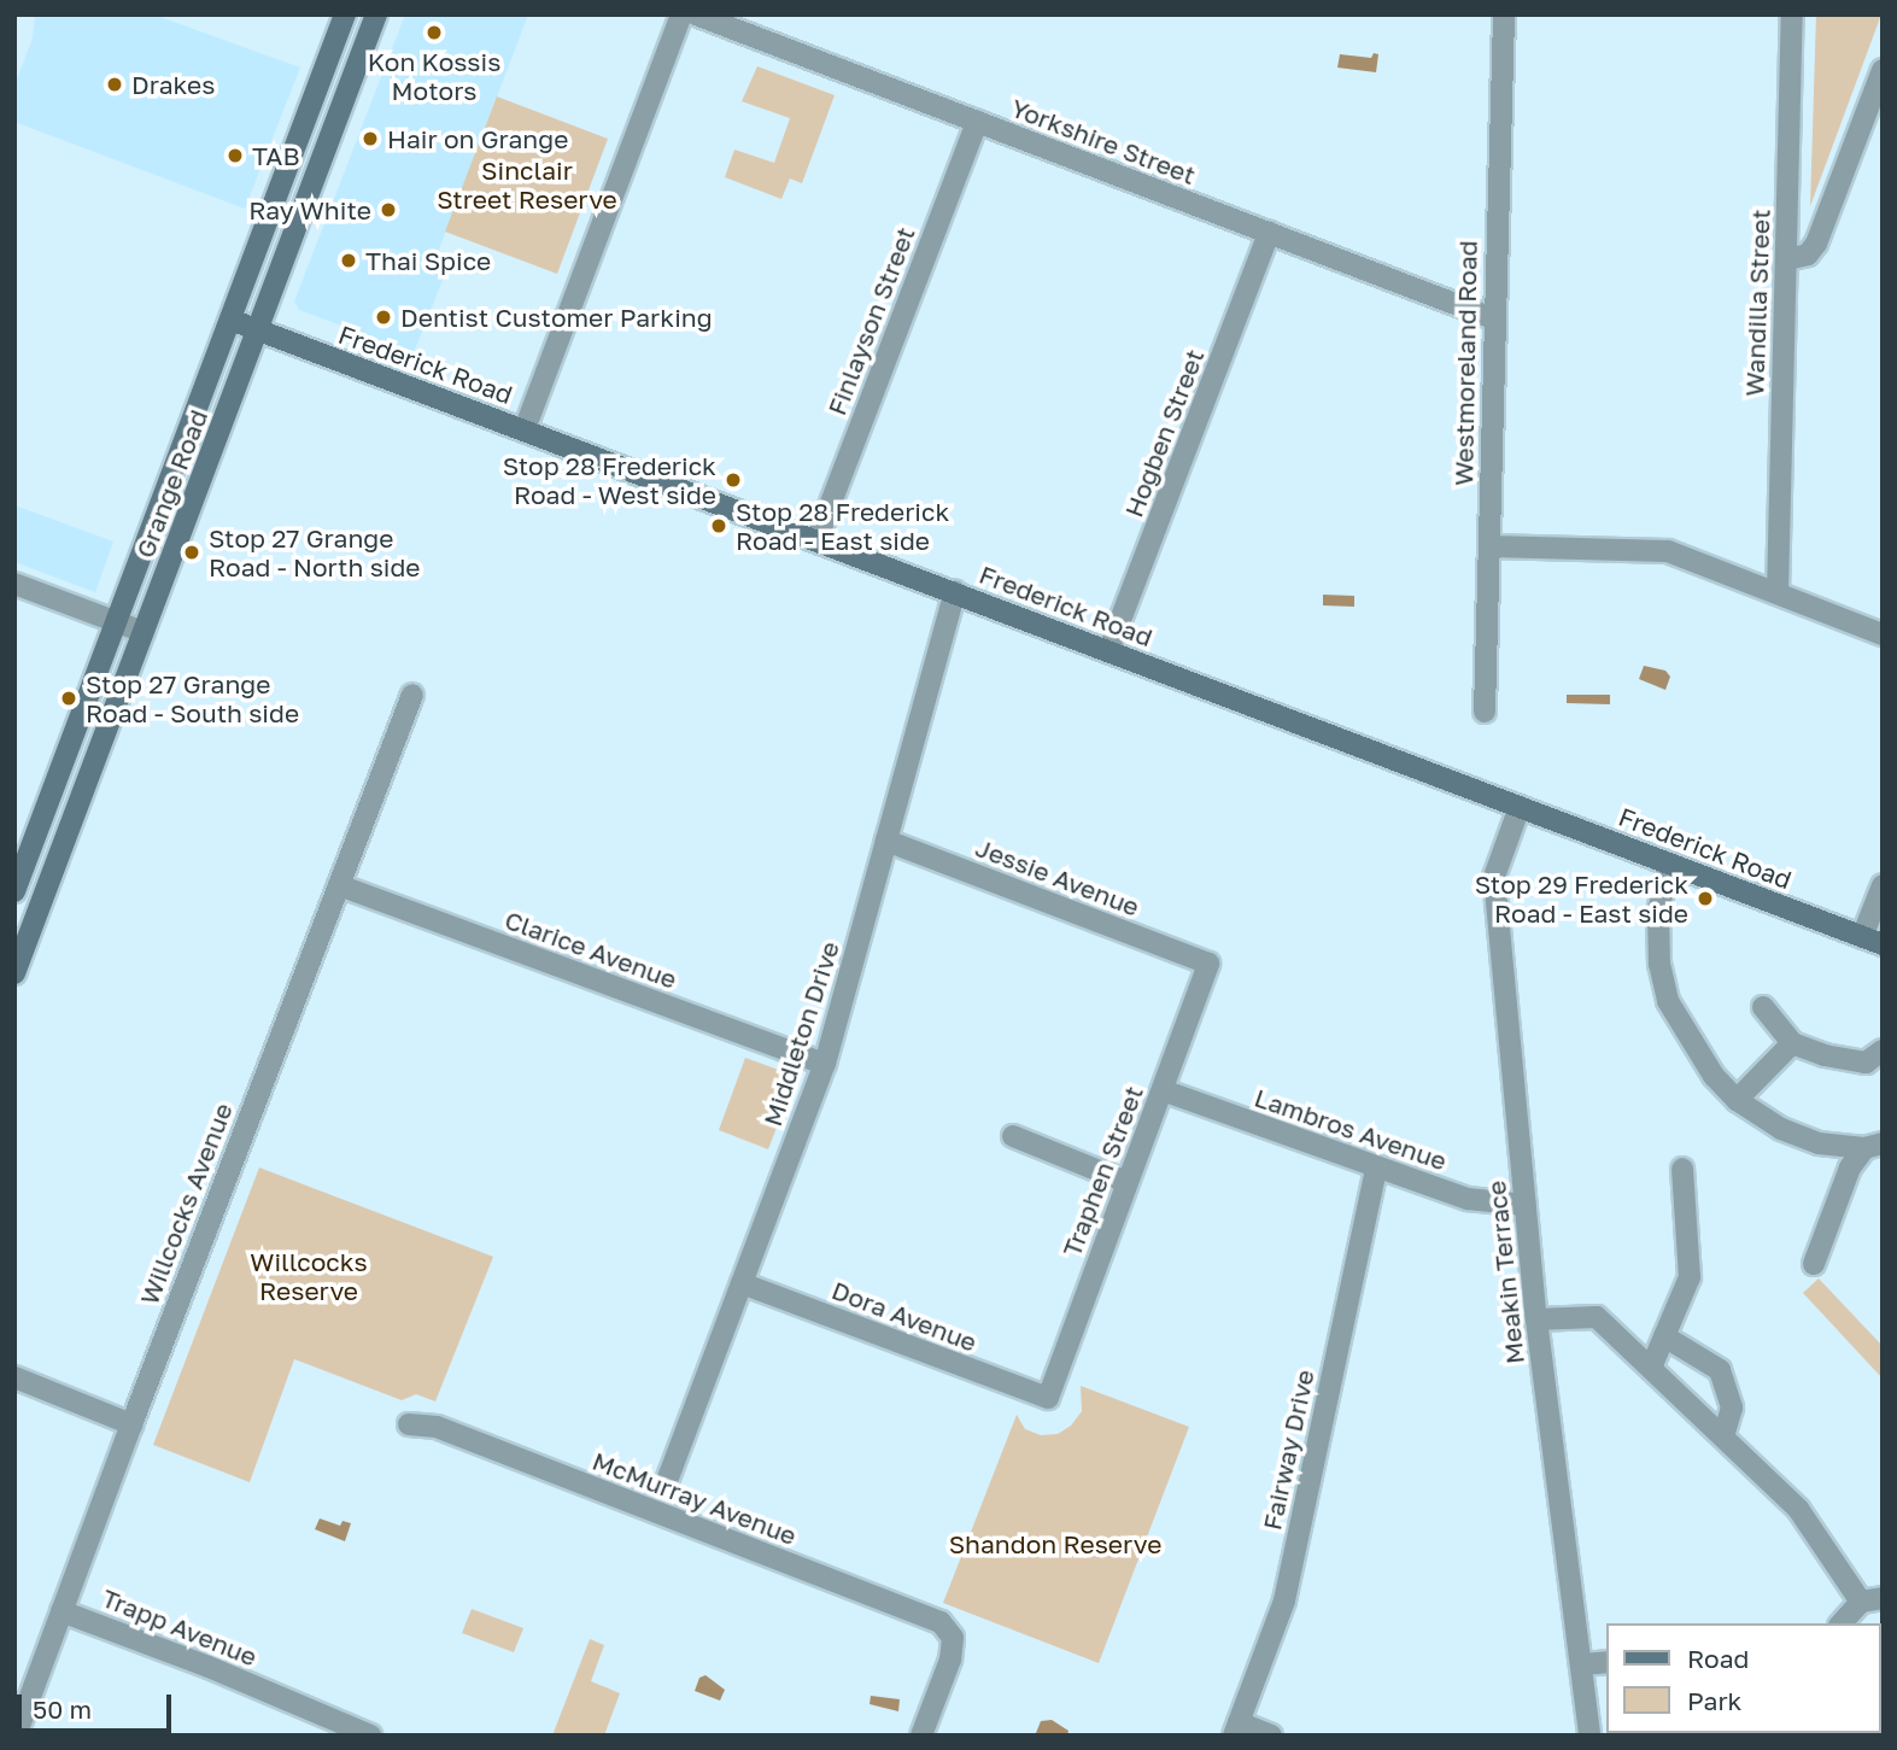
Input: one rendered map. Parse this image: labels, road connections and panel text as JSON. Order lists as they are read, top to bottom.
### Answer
{
  "streets": {
    "main road": ["Frederick Road", "Grange Road"],
    "street": [
      "Yorkshire Street",
      "Wandilla Street",
      "Finlayson Street",
      "Westmoreland Road",
      "Hogben Street",
      "Jessie Avenue",
      "Clarice Avenue",
      "Middleton Drive",
      "Lambros Avenue",
      "Traphen Street",
      "Willcocks Avenue",
      "Meakin Terrace",
      "Dora Avenue",
      "Fairway Drive",
      "McMurray Avenue",
      "Trapp Avenue"
    ]
  },
  "crossings": [
    ["Yorkshire Street", "Finlayson Street"],
    ["Yorkshire Street", "Westmoreland Road"],
    ["Yorkshire Street", "Hogben Street"],
    ["Finlayson Street", "Frederick Road"],
    ["Frederick Road", "Hogben Street"],
    ["Frederick Road", "Grange Road"],
    ["Frederick Road", "Middleton Drive"],
    ["Frederick Road", "Meakin Terrace"],
    ["Jessie Avenue", "Middleton Drive"],
    ["Jessie Avenue", "Traphen Street"],
    ["Clarice Avenue", "Middleton Drive"],
    ["Clarice Avenue", "Willcocks Avenue"],
    ["Middleton Drive", "Dora Avenue"],
    ["Lambros Avenue", "Traphen Street"],
    ["Lambros Avenue", "Meakin Terrace"],
    ["Lambros Avenue", "Fairway Drive"],
    ["Traphen Street", "Dora Avenue"],
    ["Willcocks Avenue", "Trapp Avenue"]
  ],
  "parks": ["Sinclair Street Reserve", "Willcocks Reserve", "Shandon Reserve"],
  "places": [
    "Kon Kossis Motors",
    "Drakes",
    "Hair on Grange",
    "TAB",
    "Ray White",
    "Thai Spice",
    "Dentist Customer Parking",
    "Stop 28 Frederick Road - West side",
    "Stop 28 Frederick Road - East side",
    "Stop 27 Grange Road - North side",
    "Stop 27 Grange Road - South side",
    "Stop 29 Frederick Road - East side"
  ],
  "legend": ["Road", "Park"],
  "scale_bar": "50 m"
}
